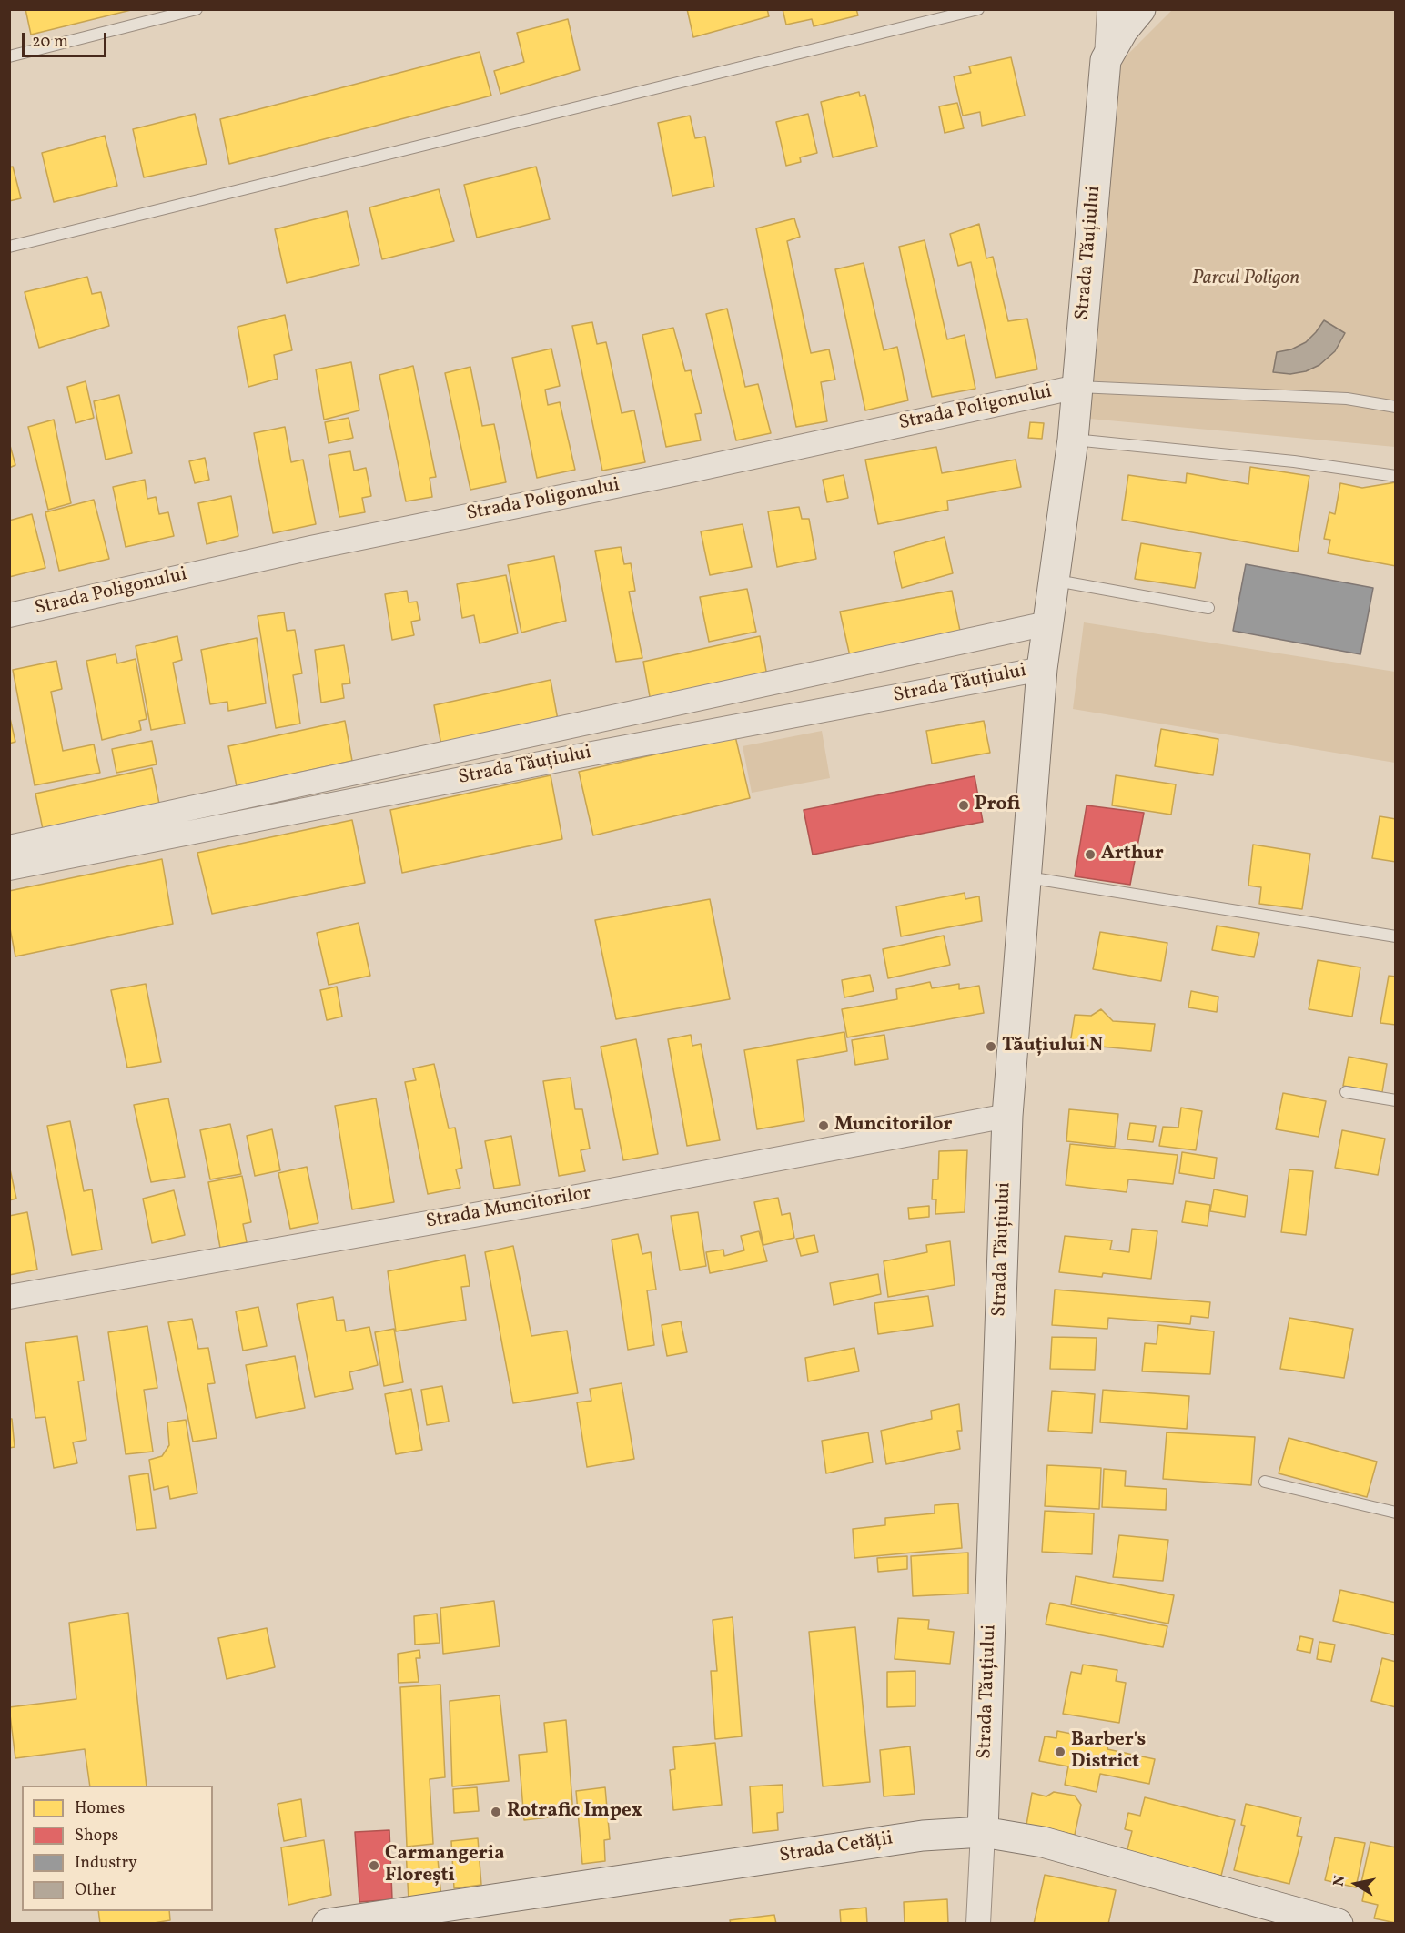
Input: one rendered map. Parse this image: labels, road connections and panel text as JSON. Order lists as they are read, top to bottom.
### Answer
{
  "streets": {
    "main road": ["Strada Tăuțiului", "Strada Cetății"],
    "street": ["Strada Poligonului", "Strada Muncitorilor"]
  },
  "crossings": [
    ["Strada Tăuțiului", "Strada Poligonului"],
    ["Strada Tăuțiului", "Strada Muncitorilor"],
    ["Strada Tăuțiului", "Strada Cetății"]
  ],
  "parks": ["Parcul Poligon"],
  "places": [
    "Profi",
    "Arthur",
    "Tăuțiului N",
    "Muncitorilor",
    "Barber's District",
    "Rotrafic Impex",
    "Carmangeria Florești"
  ],
  "legend": [
    "Homes",
    "Shops",
    "Industry",
    "Other"
  ],
  "scale_bar": "20 m",
  "north": "left"
}
